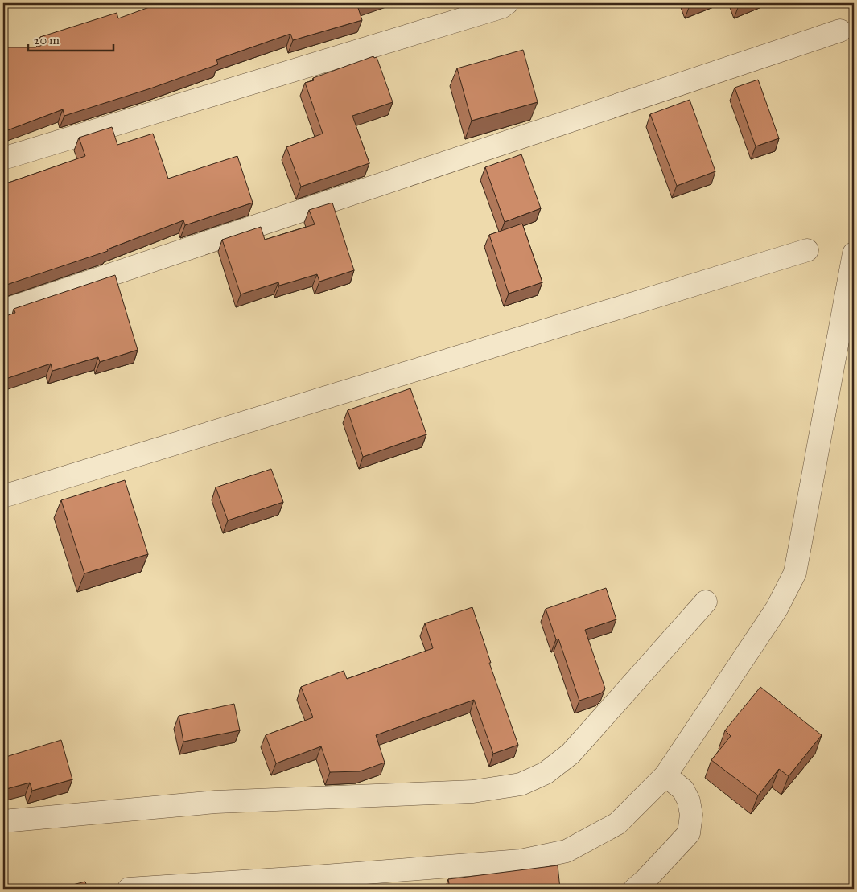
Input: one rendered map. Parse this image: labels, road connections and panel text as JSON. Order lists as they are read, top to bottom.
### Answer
{
  "scale_bar": "20 m"
}
